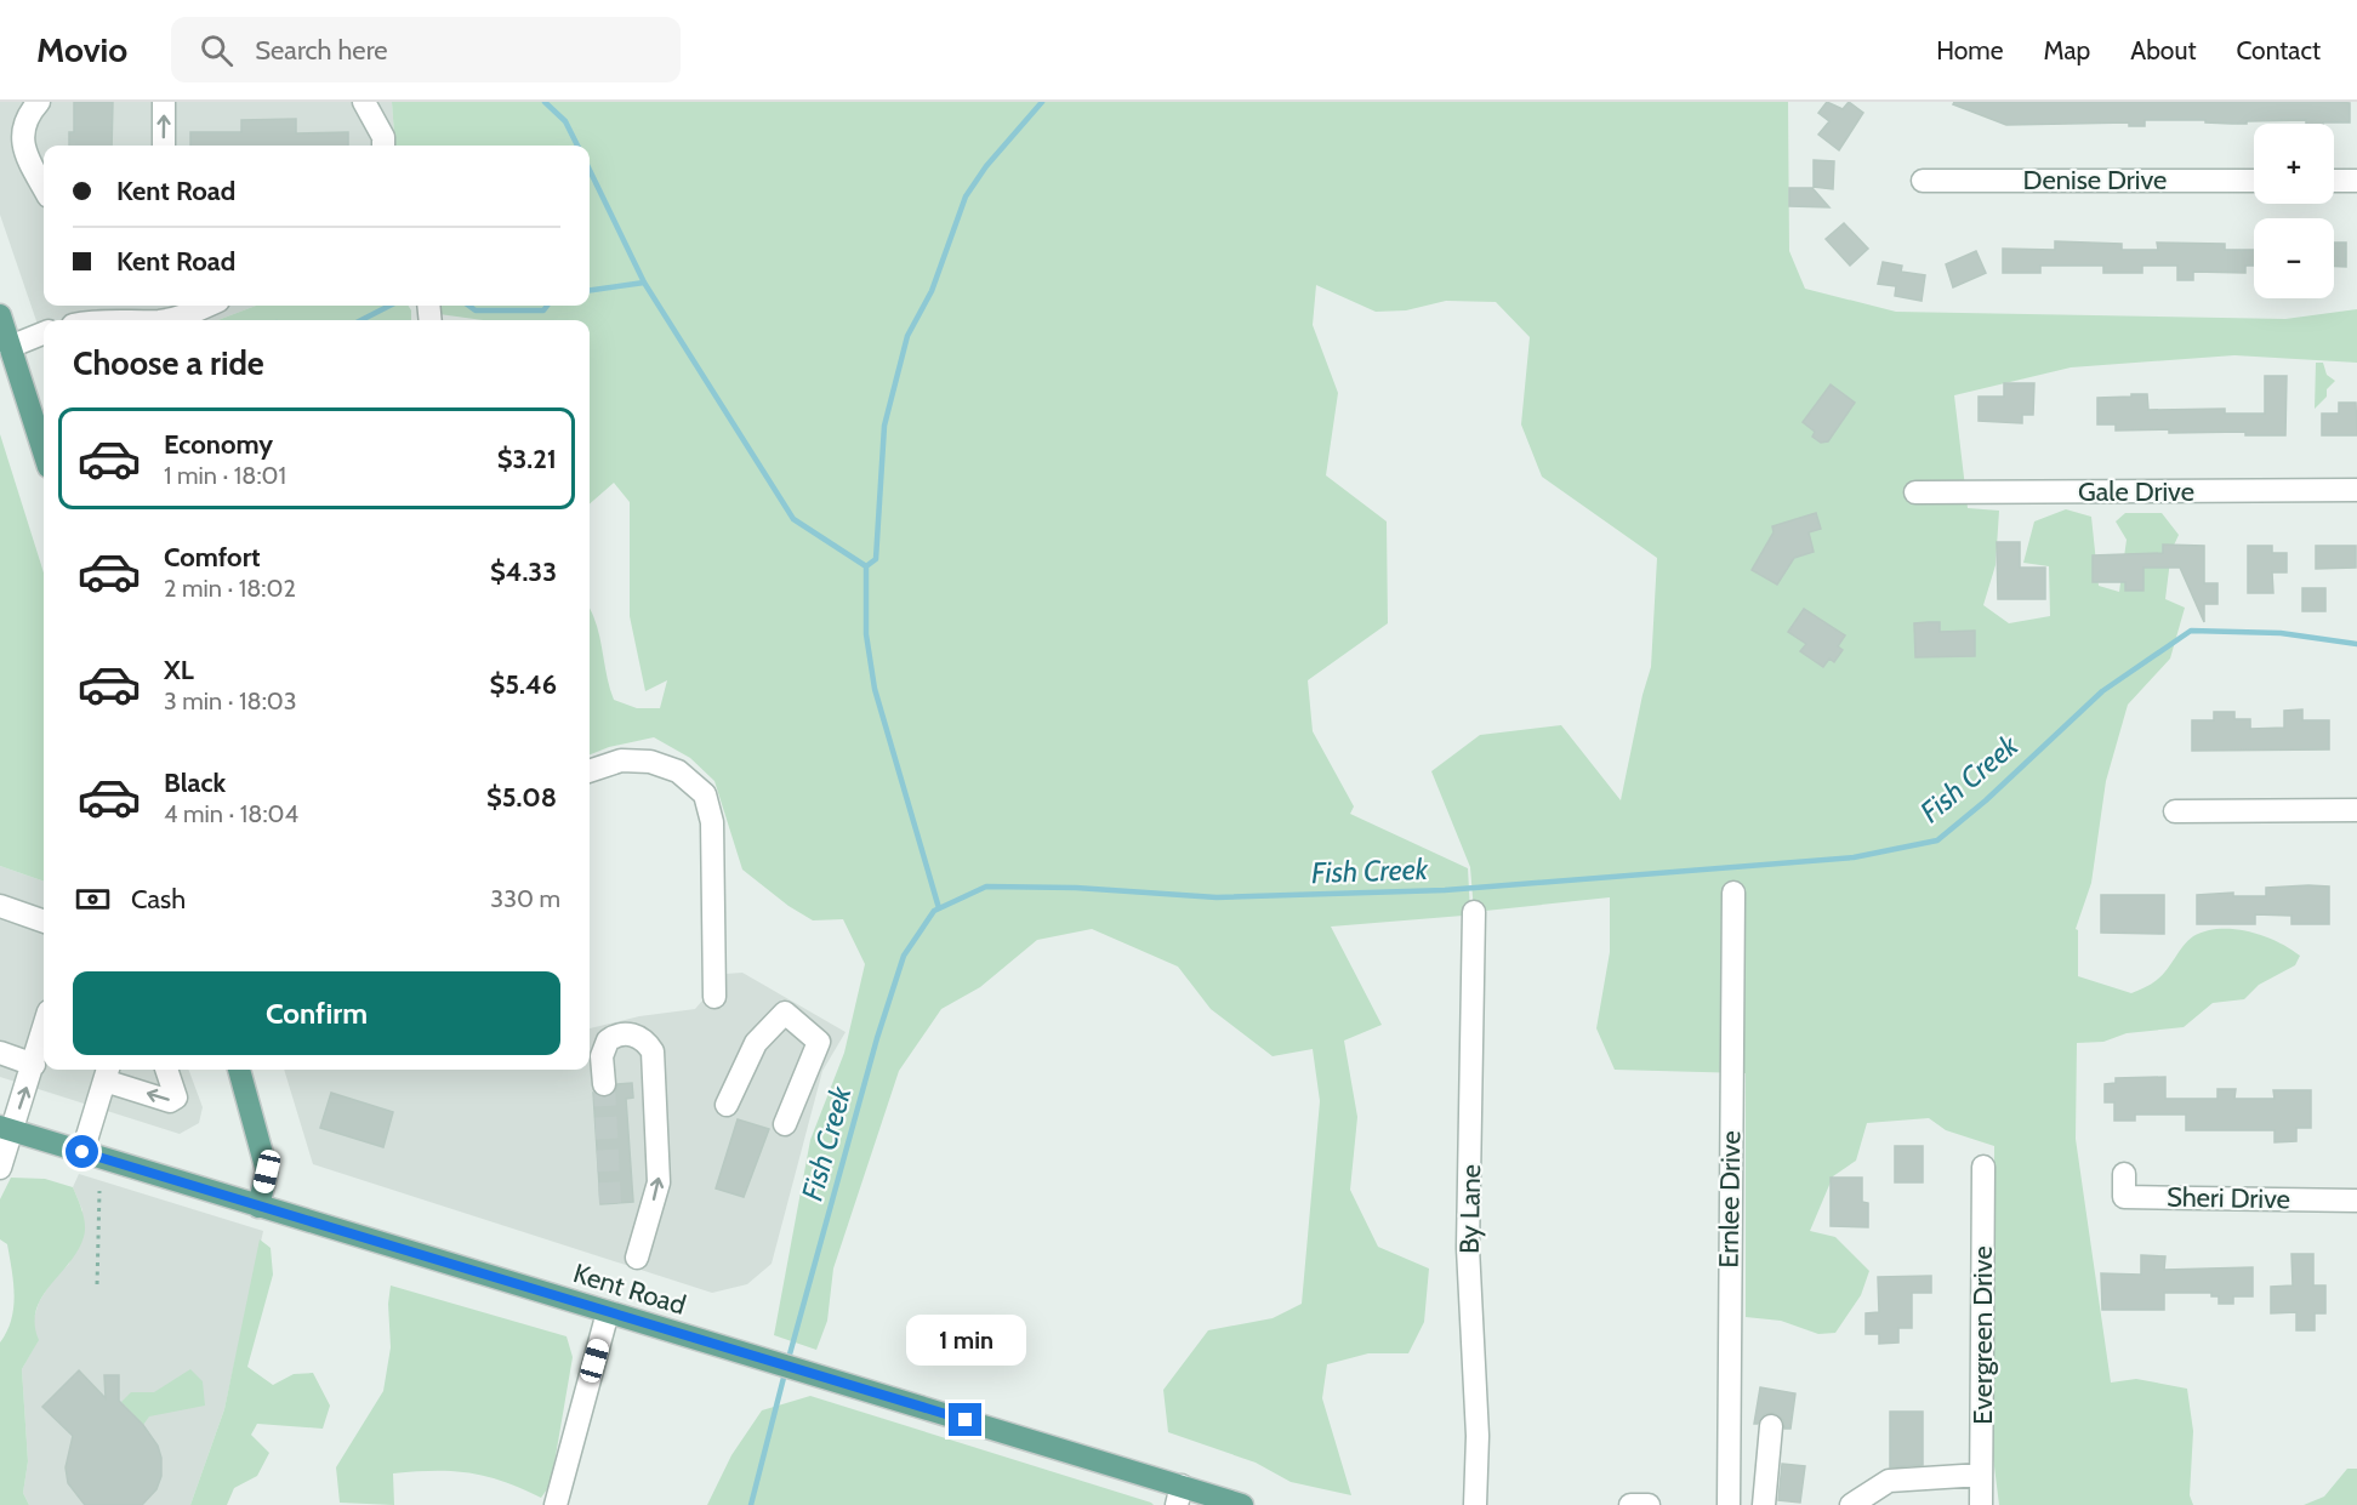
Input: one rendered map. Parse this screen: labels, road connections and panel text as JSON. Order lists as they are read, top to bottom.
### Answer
{
  "streets": {
    "main road": ["Kent Road"],
    "street": [
      "Denise Drive",
      "Gale Drive",
      "Sheri Drive",
      "Ernlee Drive",
      "By Lane",
      "Evergreen Drive"
    ]
  },
  "water": ["Fish Creek"],
  "page": {
    "header": "Movio",
    "search": "Search here",
    "nav": [
      "Home",
      "Map",
      "About",
      "Contact"
    ],
    "map_buttons": ["+", "−"],
    "banner": ["Kent Road", "Kent Road"],
    "heading": "Choose a ride",
    "list": [
      {
        "name": "Economy",
        "note": "1 min · 18:01",
        "value": "$3.21"
      },
      {
        "name": "Comfort",
        "note": "2 min · 18:02",
        "value": "$4.33"
      },
      {
        "name": "XL",
        "note": "3 min · 18:03",
        "value": "$5.46"
      },
      {
        "name": "Black",
        "note": "4 min · 18:04",
        "value": "$5.08"
      }
    ],
    "pay": ["Cash", "330 m"],
    "buttons": "Confirm",
    "bubble": "1 min"
  }
}
